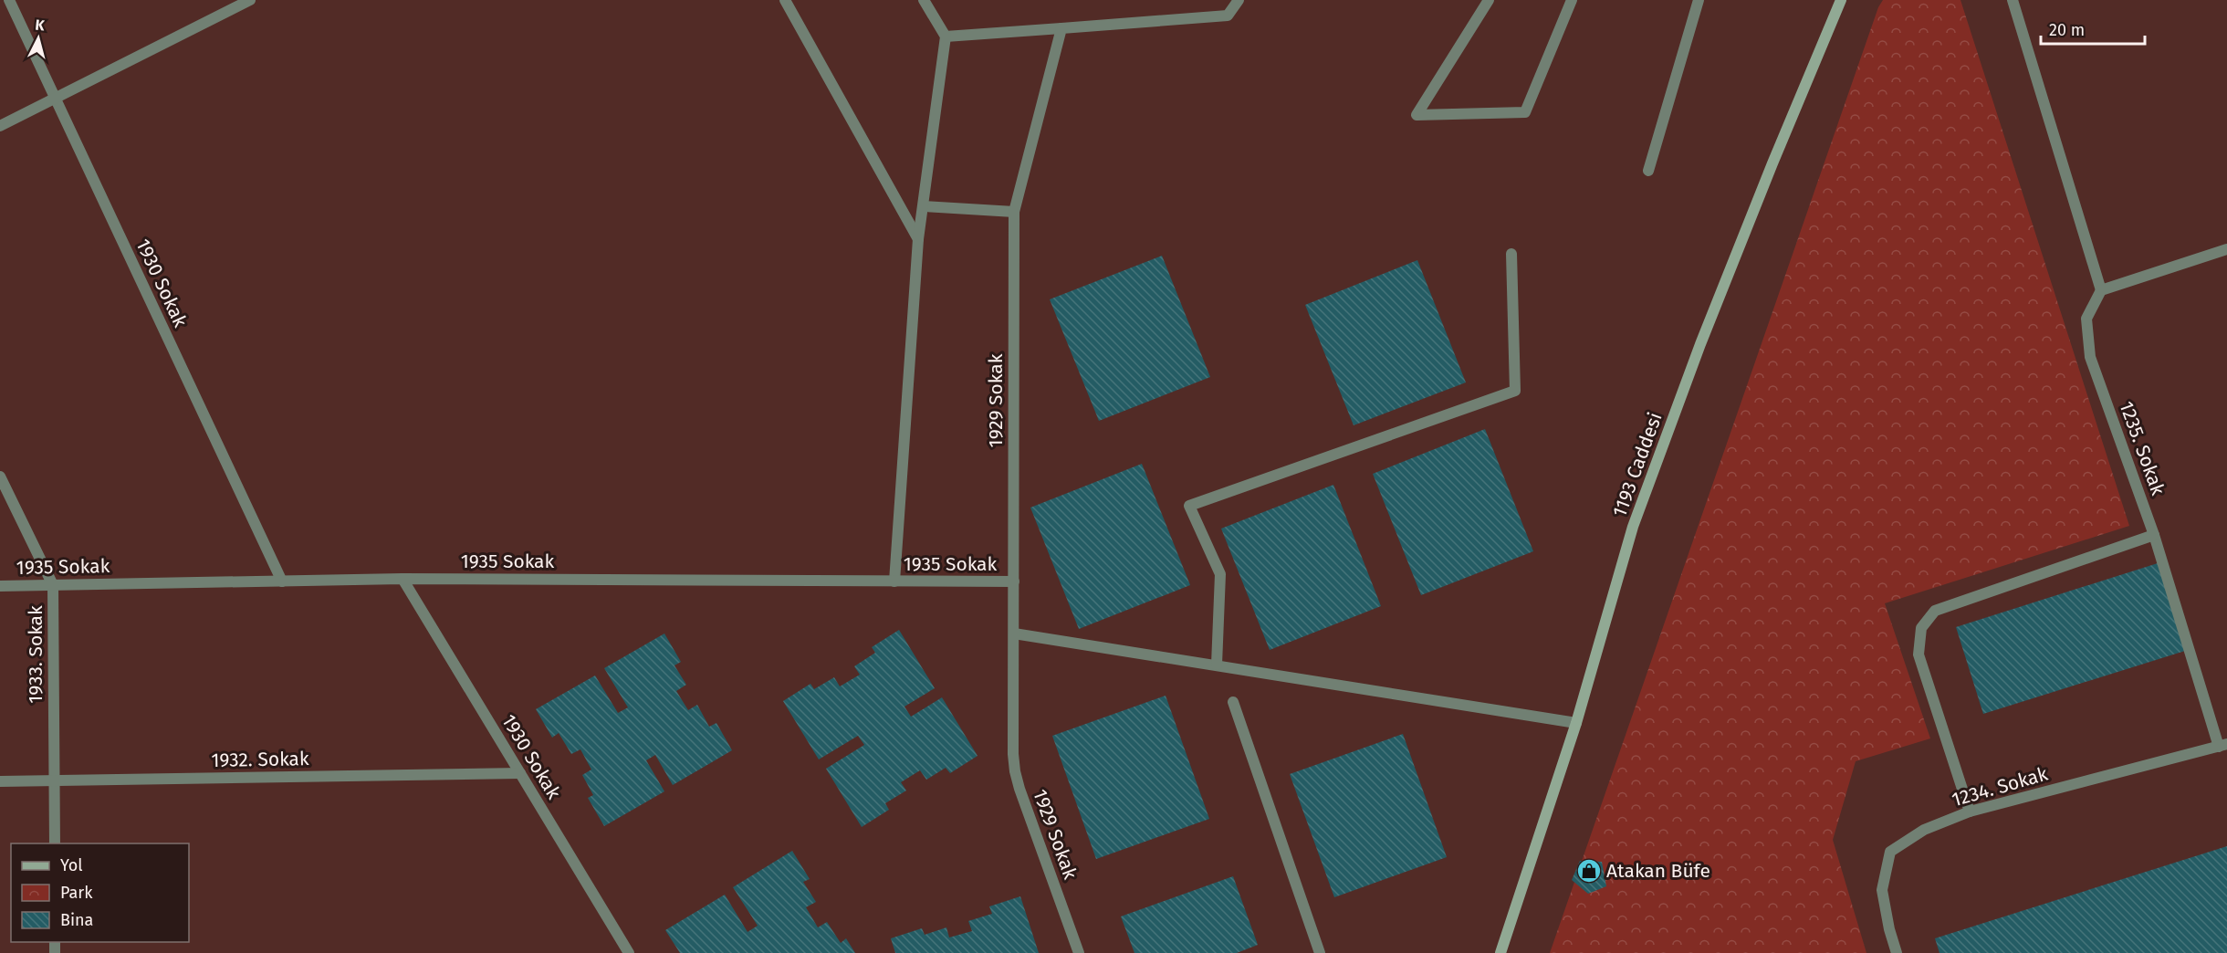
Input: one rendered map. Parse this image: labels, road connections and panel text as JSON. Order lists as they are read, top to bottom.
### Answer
{
  "streets": {
    "street": [
      "1930 Sokak",
      "1929 Sokak",
      "1235. Sokak",
      "1193 Caddesi",
      "1935 Sokak",
      "1933. Sokak",
      "1932. Sokak",
      "1234. Sokak"
    ]
  },
  "crossings": [
    ["1930 Sokak", "1935 Sokak"],
    ["1930 Sokak", "1932. Sokak"],
    ["1929 Sokak", "1935 Sokak"],
    ["1235. Sokak", "1234. Sokak"],
    ["1935 Sokak", "1933. Sokak"],
    ["1933. Sokak", "1932. Sokak"]
  ],
  "places": {
    "shop": ["Atakan Büfe"]
  },
  "legend": ["Yol", "Park", "Bina"],
  "scale_bar": "20 m",
  "north": "top"
}
